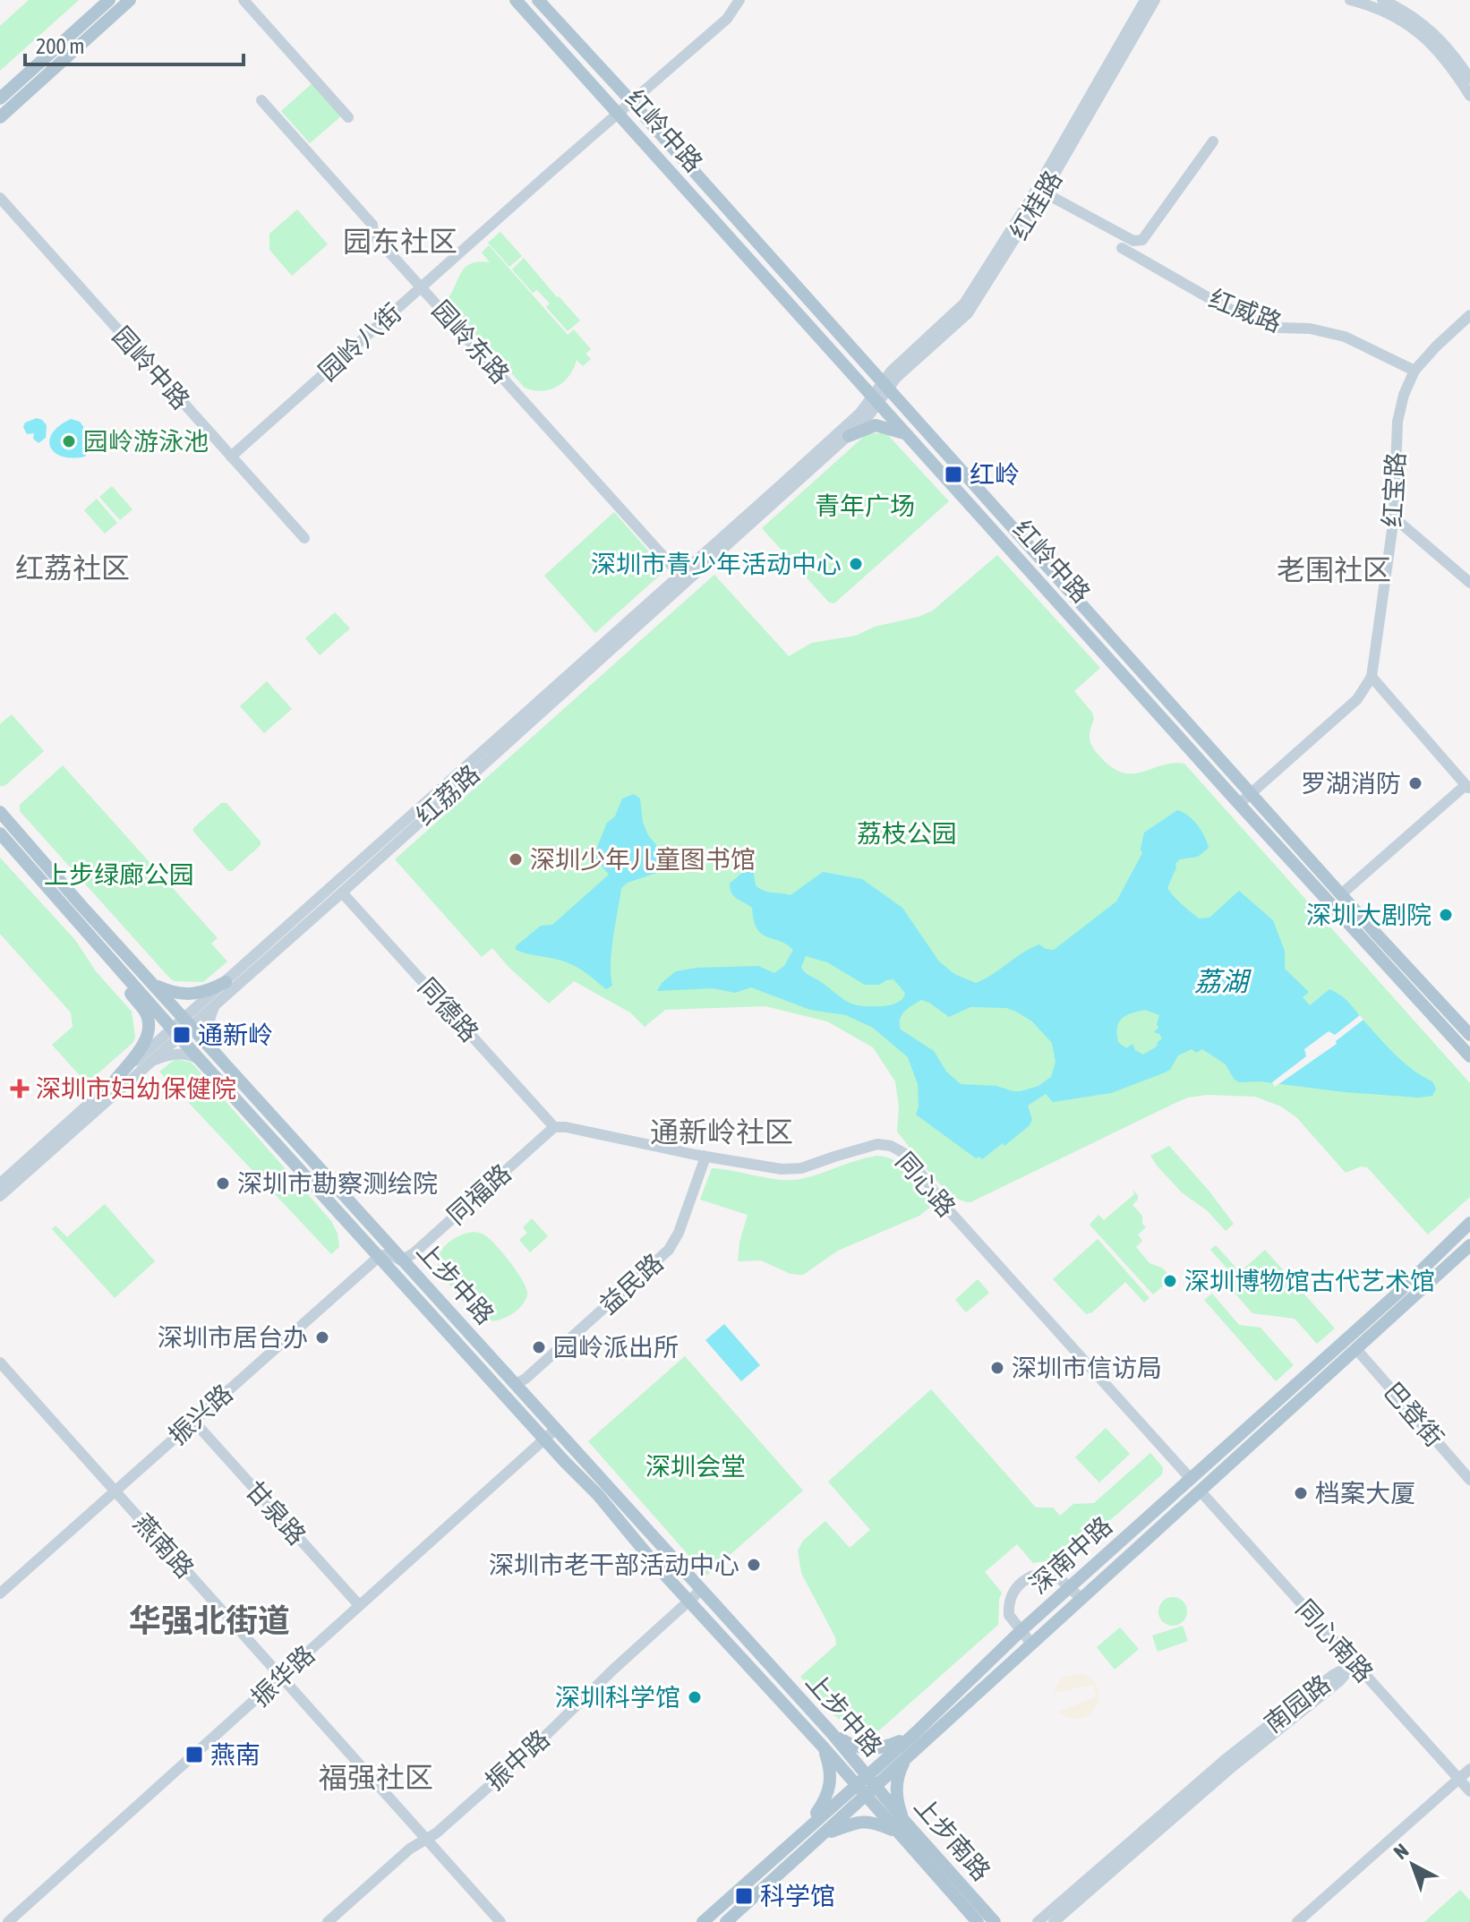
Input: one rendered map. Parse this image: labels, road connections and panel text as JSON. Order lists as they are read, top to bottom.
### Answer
{
  "streets": {
    "main road": [
      "红岭中路",
      "上步中路",
      "深南中路",
      "上步南路"
    ],
    "street": [
      "红桂路",
      "红威路",
      "园岭八街",
      "园岭东路",
      "园岭中路",
      "红宝路",
      "红荔路",
      "同德路",
      "同心路",
      "同福路",
      "益民路",
      "振兴路",
      "巴登街",
      "甘泉路",
      "燕南路",
      "同心南路",
      "振华路",
      "南园路",
      "振中路"
    ]
  },
  "crossings": [
    ["红岭中路", "红桂路"],
    ["红岭中路", "园岭八街"],
    ["红岭中路", "红宝路"],
    ["红岭中路", "红荔路"],
    ["红桂路", "红荔路"],
    ["红威路", "红宝路"],
    ["园岭八街", "园岭东路"],
    ["园岭八街", "园岭中路"],
    ["园岭东路", "红荔路"],
    ["红荔路", "同德路"],
    ["红荔路", "上步中路"],
    ["同德路", "同心路"],
    ["同德路", "同福路"],
    ["同心路", "同福路"],
    ["同心路", "益民路"],
    ["同心路", "深南中路"],
    ["同福路", "上步中路"],
    ["上步中路", "益民路"],
    ["上步中路", "振兴路"],
    ["上步中路", "深南中路"],
    ["上步中路", "振华路"],
    ["上步中路", "振中路"],
    ["上步中路", "上步南路"],
    ["振兴路", "甘泉路"],
    ["振兴路", "燕南路"],
    ["巴登街", "深南中路"],
    ["甘泉路", "振华路"],
    ["燕南路", "振华路"],
    ["燕南路", "振中路"],
    ["深南中路", "同心南路"],
    ["深南中路", "上步南路"],
    ["同心南路", "南园路"]
  ],
  "districts": [
    "园东社区",
    "红荔社区",
    "老围社区",
    "通新岭社区",
    "华强北街道",
    "福强社区"
  ],
  "water": ["荔湖"],
  "parks": [
    "青年广场",
    "荔枝公园",
    "上步绿廊公园",
    "深圳会堂"
  ],
  "places": {
    "other": [
      "园岭游泳池",
      "深圳市青少年活动中心",
      "罗湖消防",
      "深圳少年儿童图书馆",
      "深圳大剧院",
      "深圳市勘察测绘院",
      "深圳博物馆古代艺术馆",
      "深圳市居台办",
      "园岭派出所",
      "深圳市信访局",
      "档案大厦",
      "深圳市老干部活动中心",
      "深圳科学馆"
    ],
    "transit": [
      "红岭",
      "通新岭",
      "燕南",
      "科学馆"
    ],
    "health": ["深圳市妇幼保健院"]
  },
  "scale_bar": "200 m",
  "north": "top left"
}
